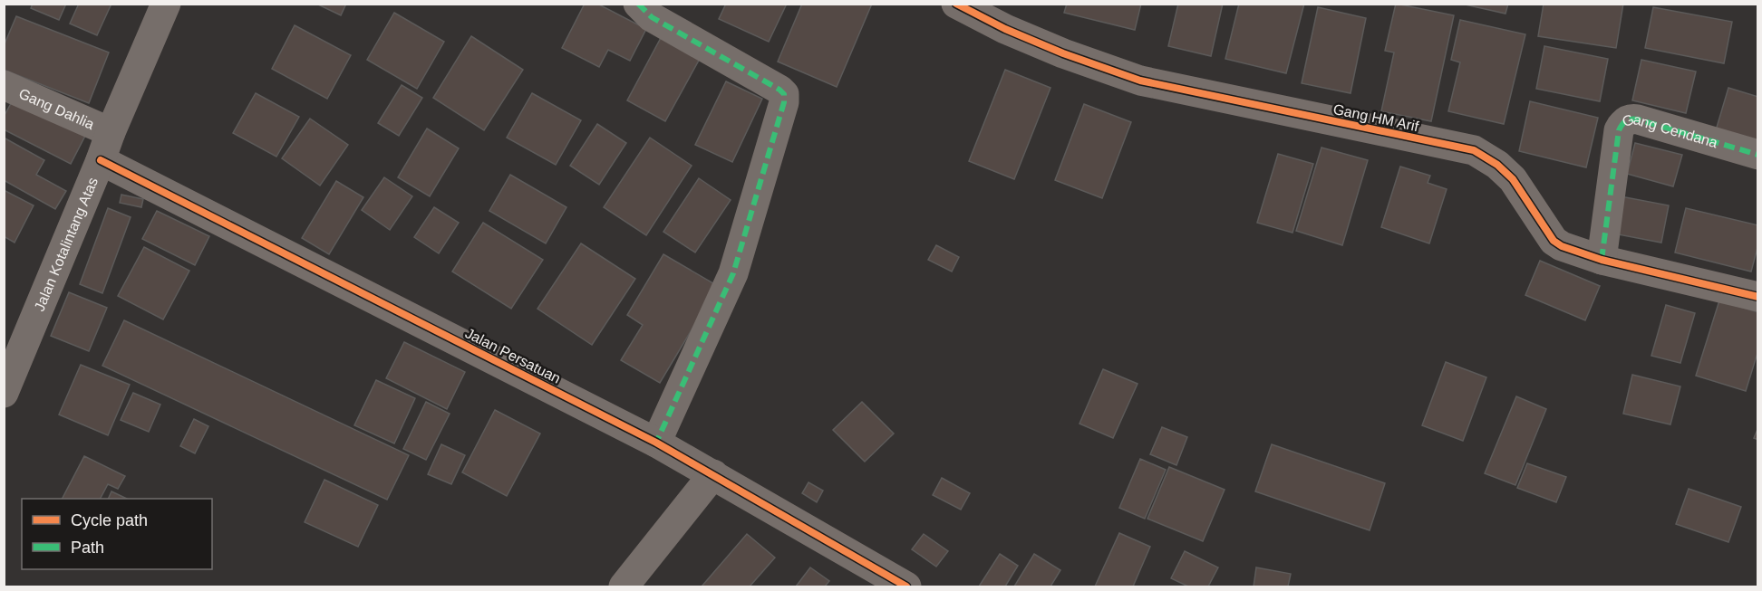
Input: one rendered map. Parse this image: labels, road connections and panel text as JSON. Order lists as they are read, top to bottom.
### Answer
{
  "streets": {
    "street": [
      "Gang Dahlia",
      "Gang HM Arif",
      "Gang Cendana",
      "Jalan Kotalintang Atas",
      "Jalan Persatuan"
    ]
  },
  "crossings": [
    ["Gang Dahlia", "Jalan Kotalintang Atas"],
    ["Gang HM Arif", "Gang Cendana"],
    ["Jalan Kotalintang Atas", "Jalan Persatuan"]
  ],
  "legend": ["Cycle path", "Path"]
}
